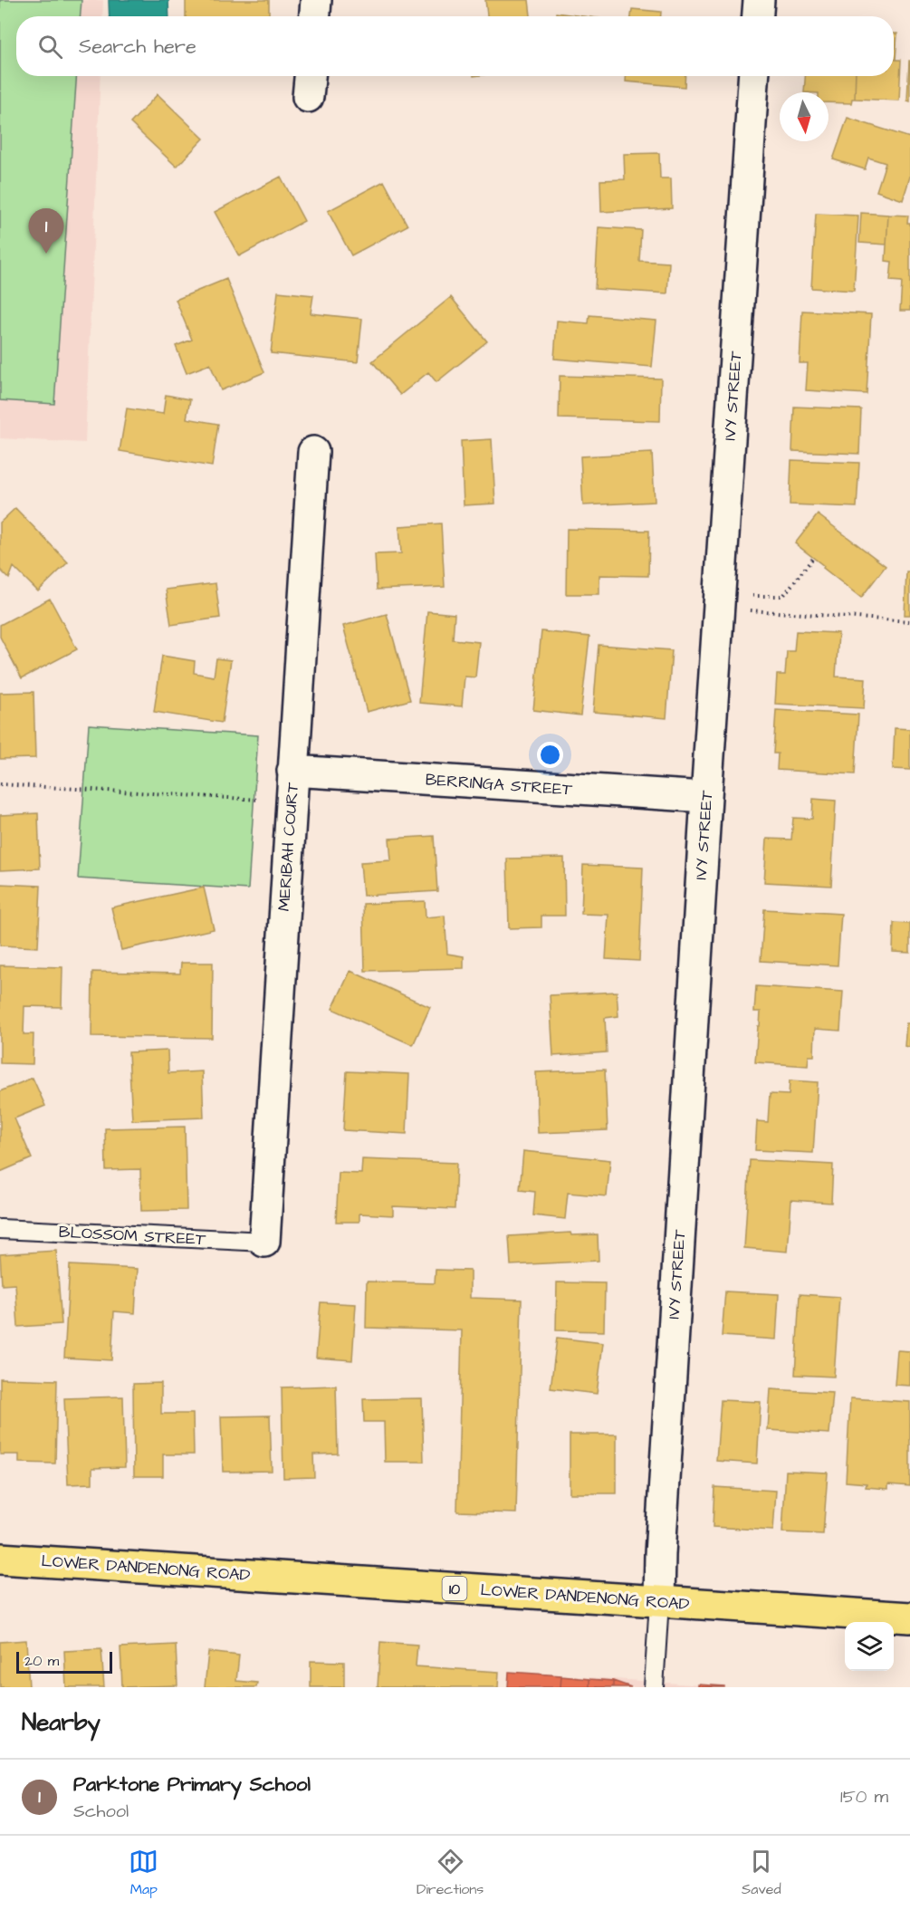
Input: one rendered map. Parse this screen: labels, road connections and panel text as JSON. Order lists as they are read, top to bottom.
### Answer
{
  "streets": {
    "highway": ["LOWER DANDENONG ROAD", "10"],
    "street": ["IVY STREET", "BERRINGA STREET", "MERIBAH COURT"],
    "lane": ["BLOSSOM STREET"]
  },
  "crossings": [
    ["IVY STREET", "BERRINGA STREET"],
    ["IVY STREET", "LOWER DANDENONG ROAD"],
    ["BERRINGA STREET", "MERIBAH COURT"],
    ["MERIBAH COURT", "BLOSSOM STREET"]
  ],
  "scale_bar": "20 m",
  "north": "bottom",
  "page": {
    "search": "Search here",
    "pins": "1",
    "scale": "20 m",
    "heading": "Nearby",
    "list": [
      {
        "mark": "1",
        "name": "Parktone Primary School",
        "note": "School",
        "value": "150 m"
      }
    ],
    "nav": ["Map", "Directions", "Saved"]
  }
}
